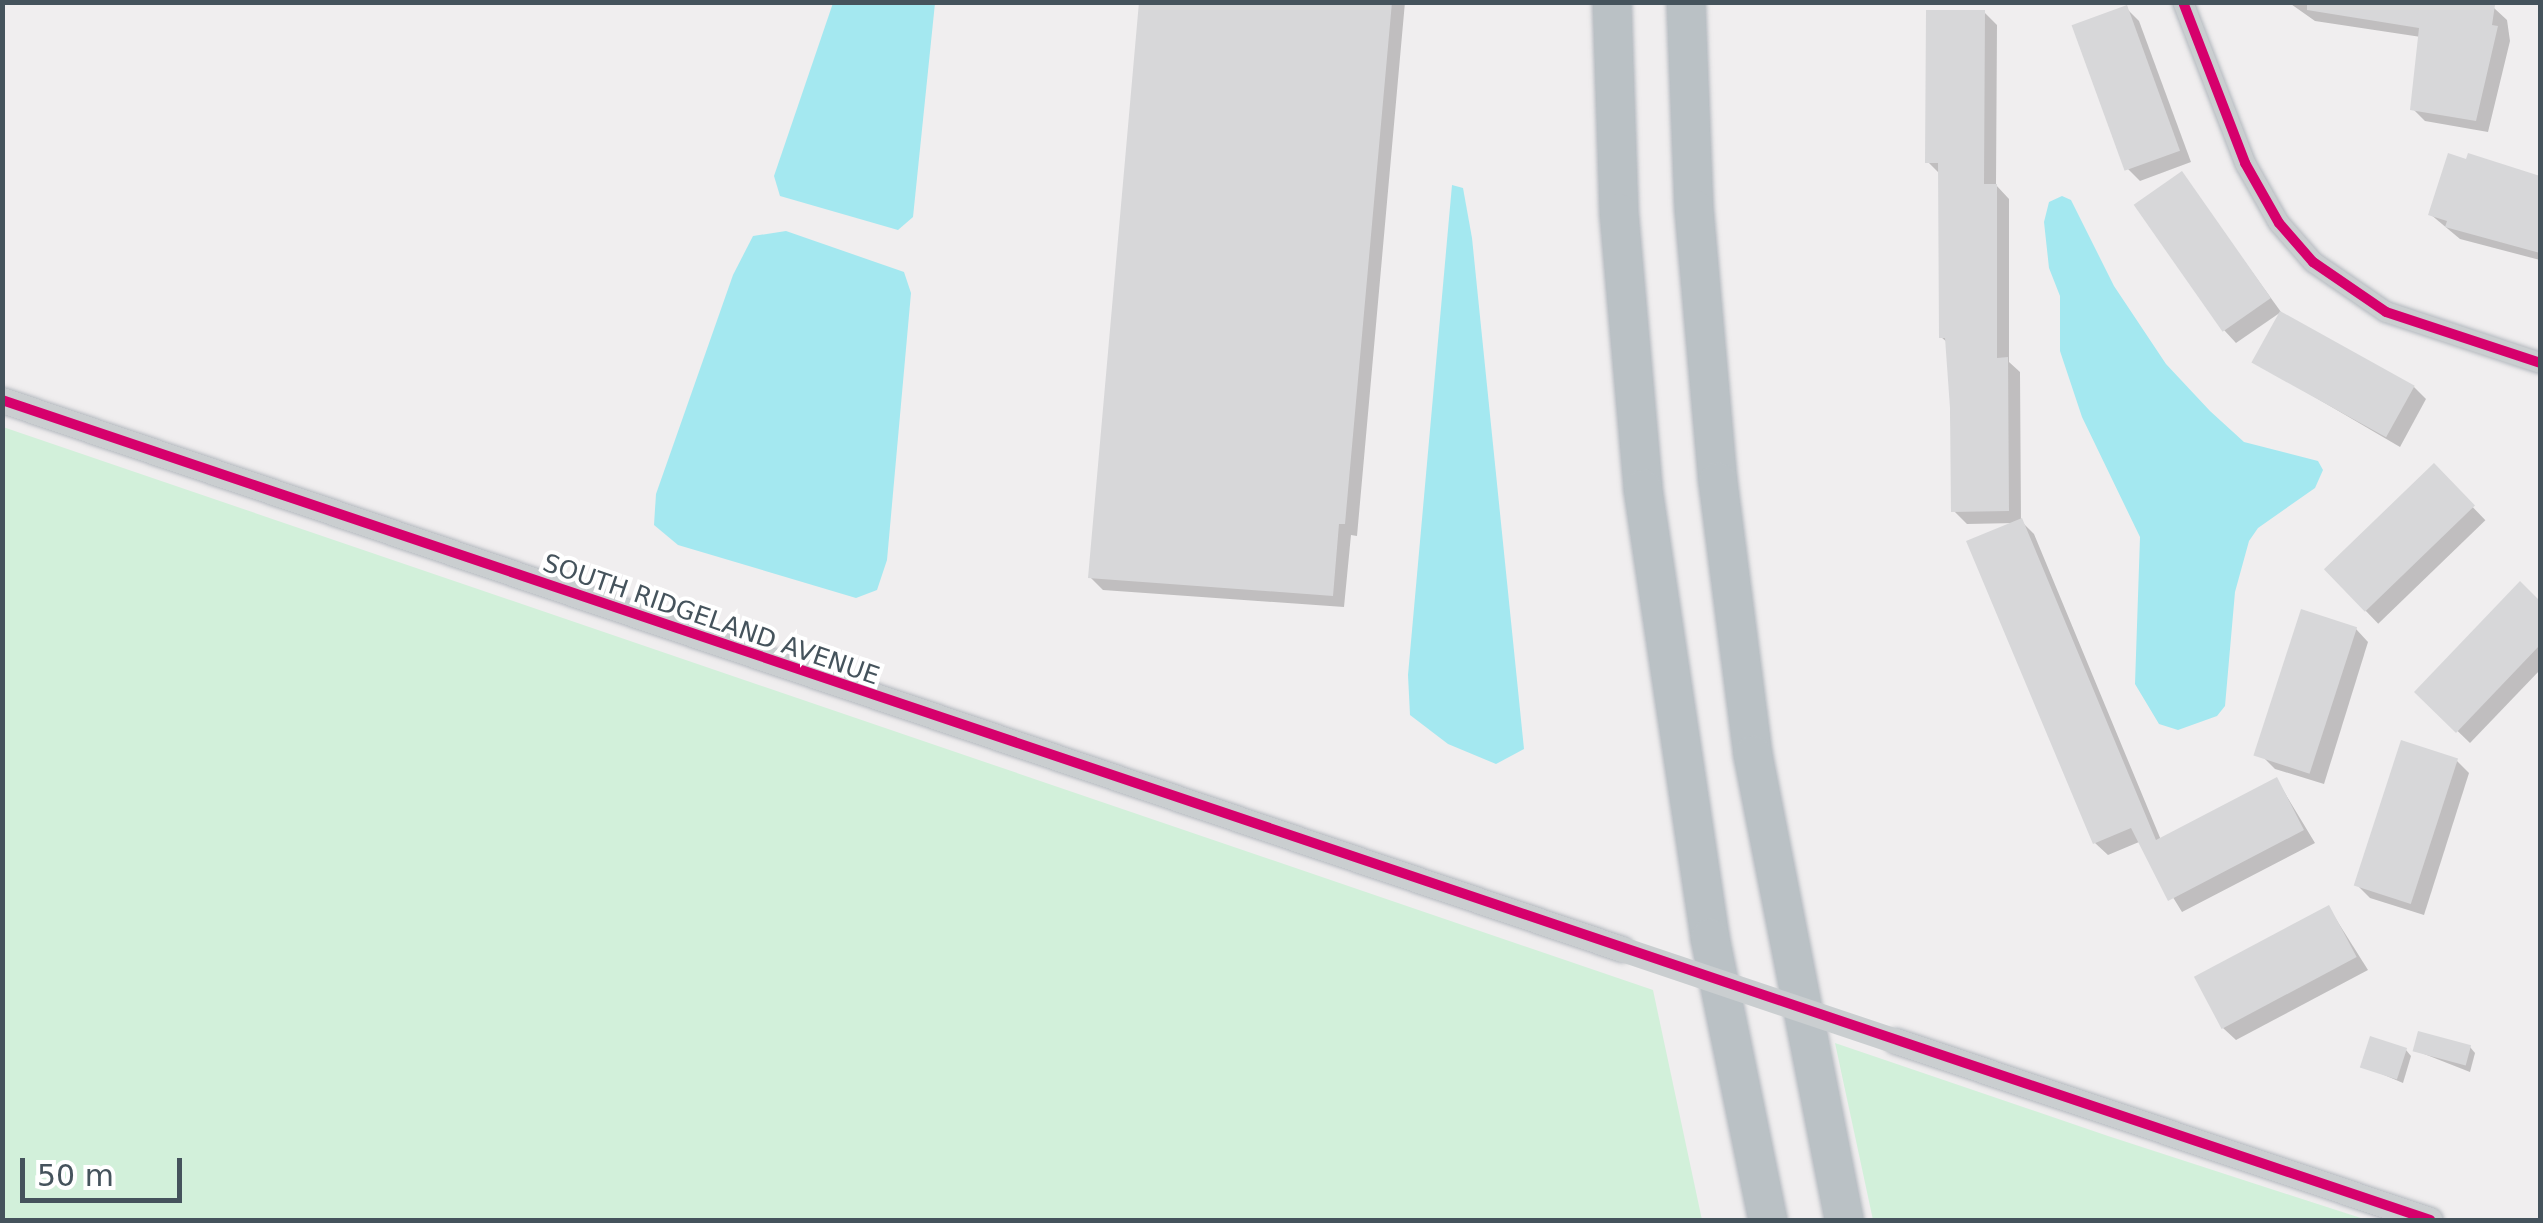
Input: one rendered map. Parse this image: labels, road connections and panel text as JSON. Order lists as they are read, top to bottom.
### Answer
{
  "streets": {
    "street": ["SOUTH RIDGELAND AVENUE"]
  },
  "scale_bar": "50 m"
}
